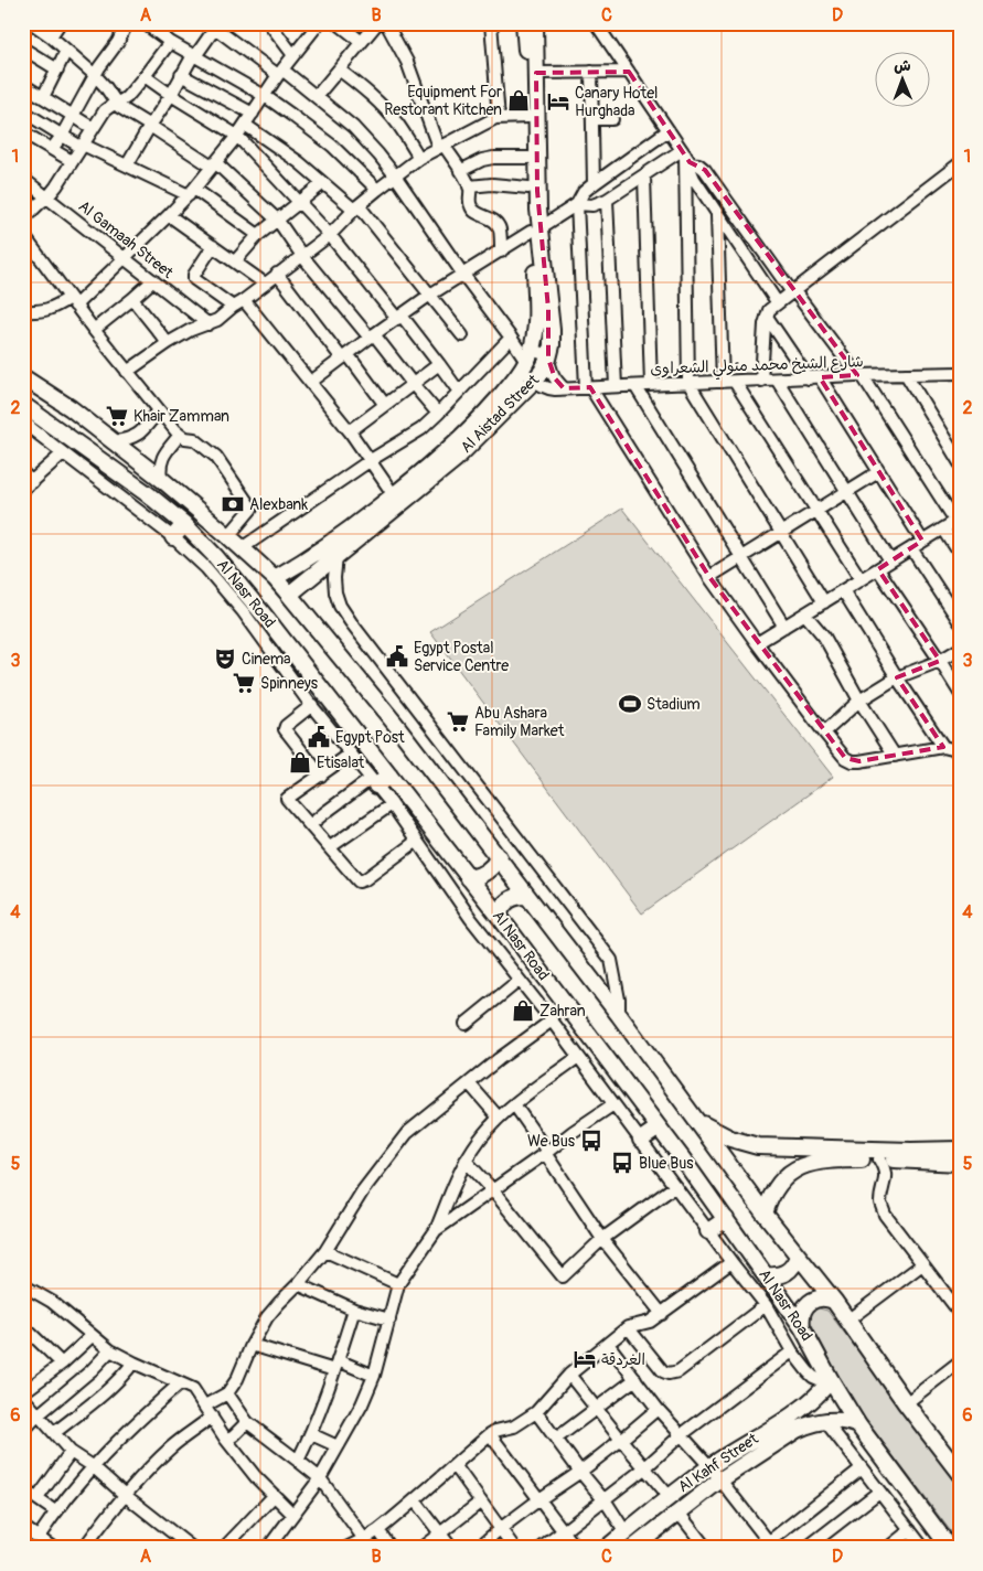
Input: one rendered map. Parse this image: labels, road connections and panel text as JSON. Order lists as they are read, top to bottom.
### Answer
{
  "streets": {
    "main road": ["Al Aistad Street", "Al Nasr Road", "Al Kahf Street"],
    "street": ["Al Gamaah Street", "شارع الشيخ محمد متولي الشعراوى"]
  },
  "crossings": [
    ["شارع الشيخ محمد متولي الشعراوى", "Al Aistad Street"],
    ["Al Aistad Street", "Al Nasr Road"],
    ["Al Nasr Road", "Al Kahf Street"]
  ],
  "places": {
    "shop": ["Equipment For Restorant Kitchen", "Etisalat", "Zahran"],
    "hotel": ["Canary Hotel Hurghada", "الغردقة"],
    "supermarket": ["Khair Zamman", "Spinneys", "Abu Ashara Family Market"],
    "bank": ["Alexbank"],
    "public building": ["Egypt Postal Service Centre", "Egypt Post"],
    "theatre": ["Cinema"],
    "sports": ["Stadium"],
    "bus stop": ["We Bus", "Blue Bus"]
  },
  "north": "top",
  "grid": {
    "columns": [
      "A",
      "B",
      "C",
      "D"
    ],
    "rows": [
      "1",
      "2",
      "3",
      "4",
      "5",
      "6"
    ]
  }
}
